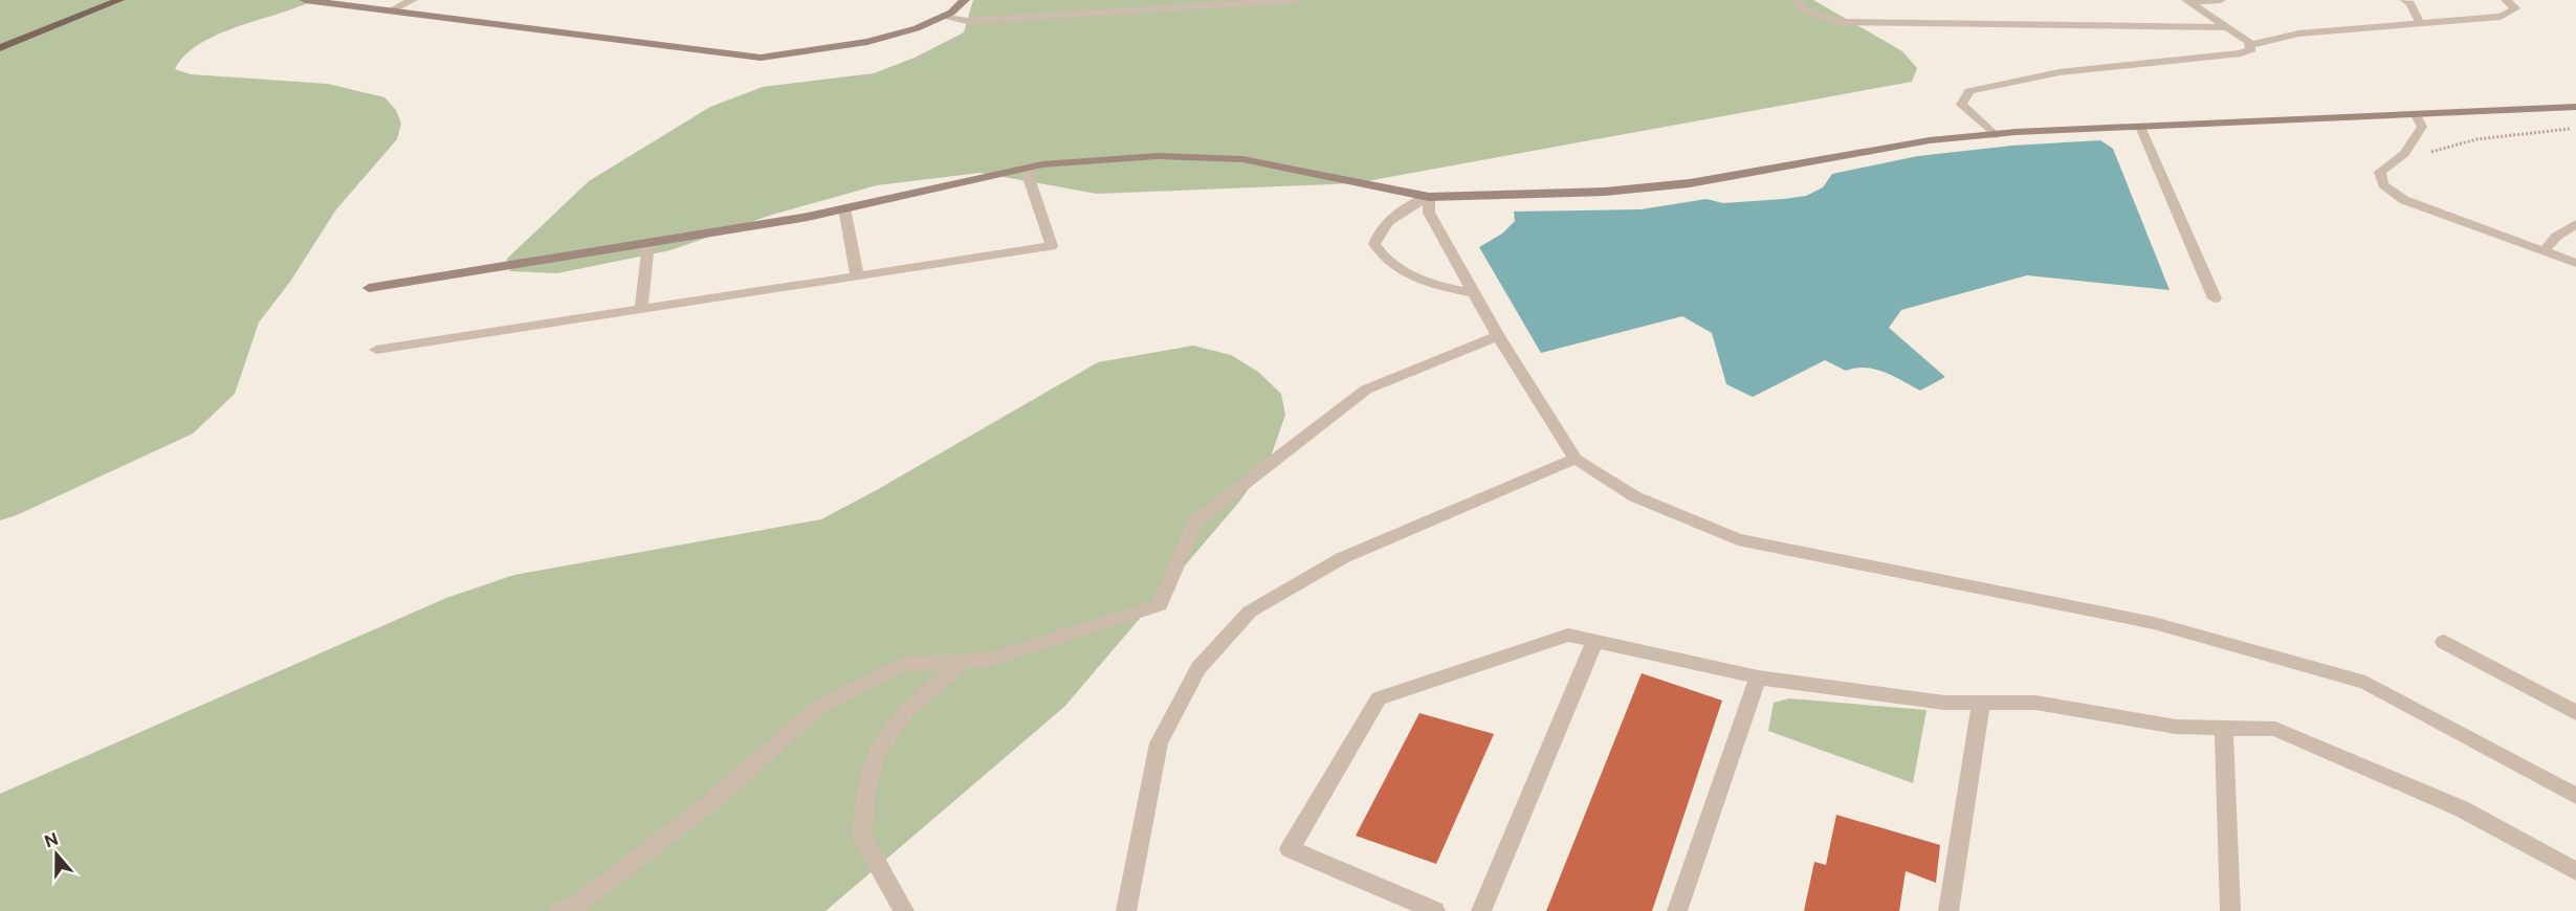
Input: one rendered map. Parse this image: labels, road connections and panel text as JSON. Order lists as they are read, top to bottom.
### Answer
{
  "north": "top"
}
